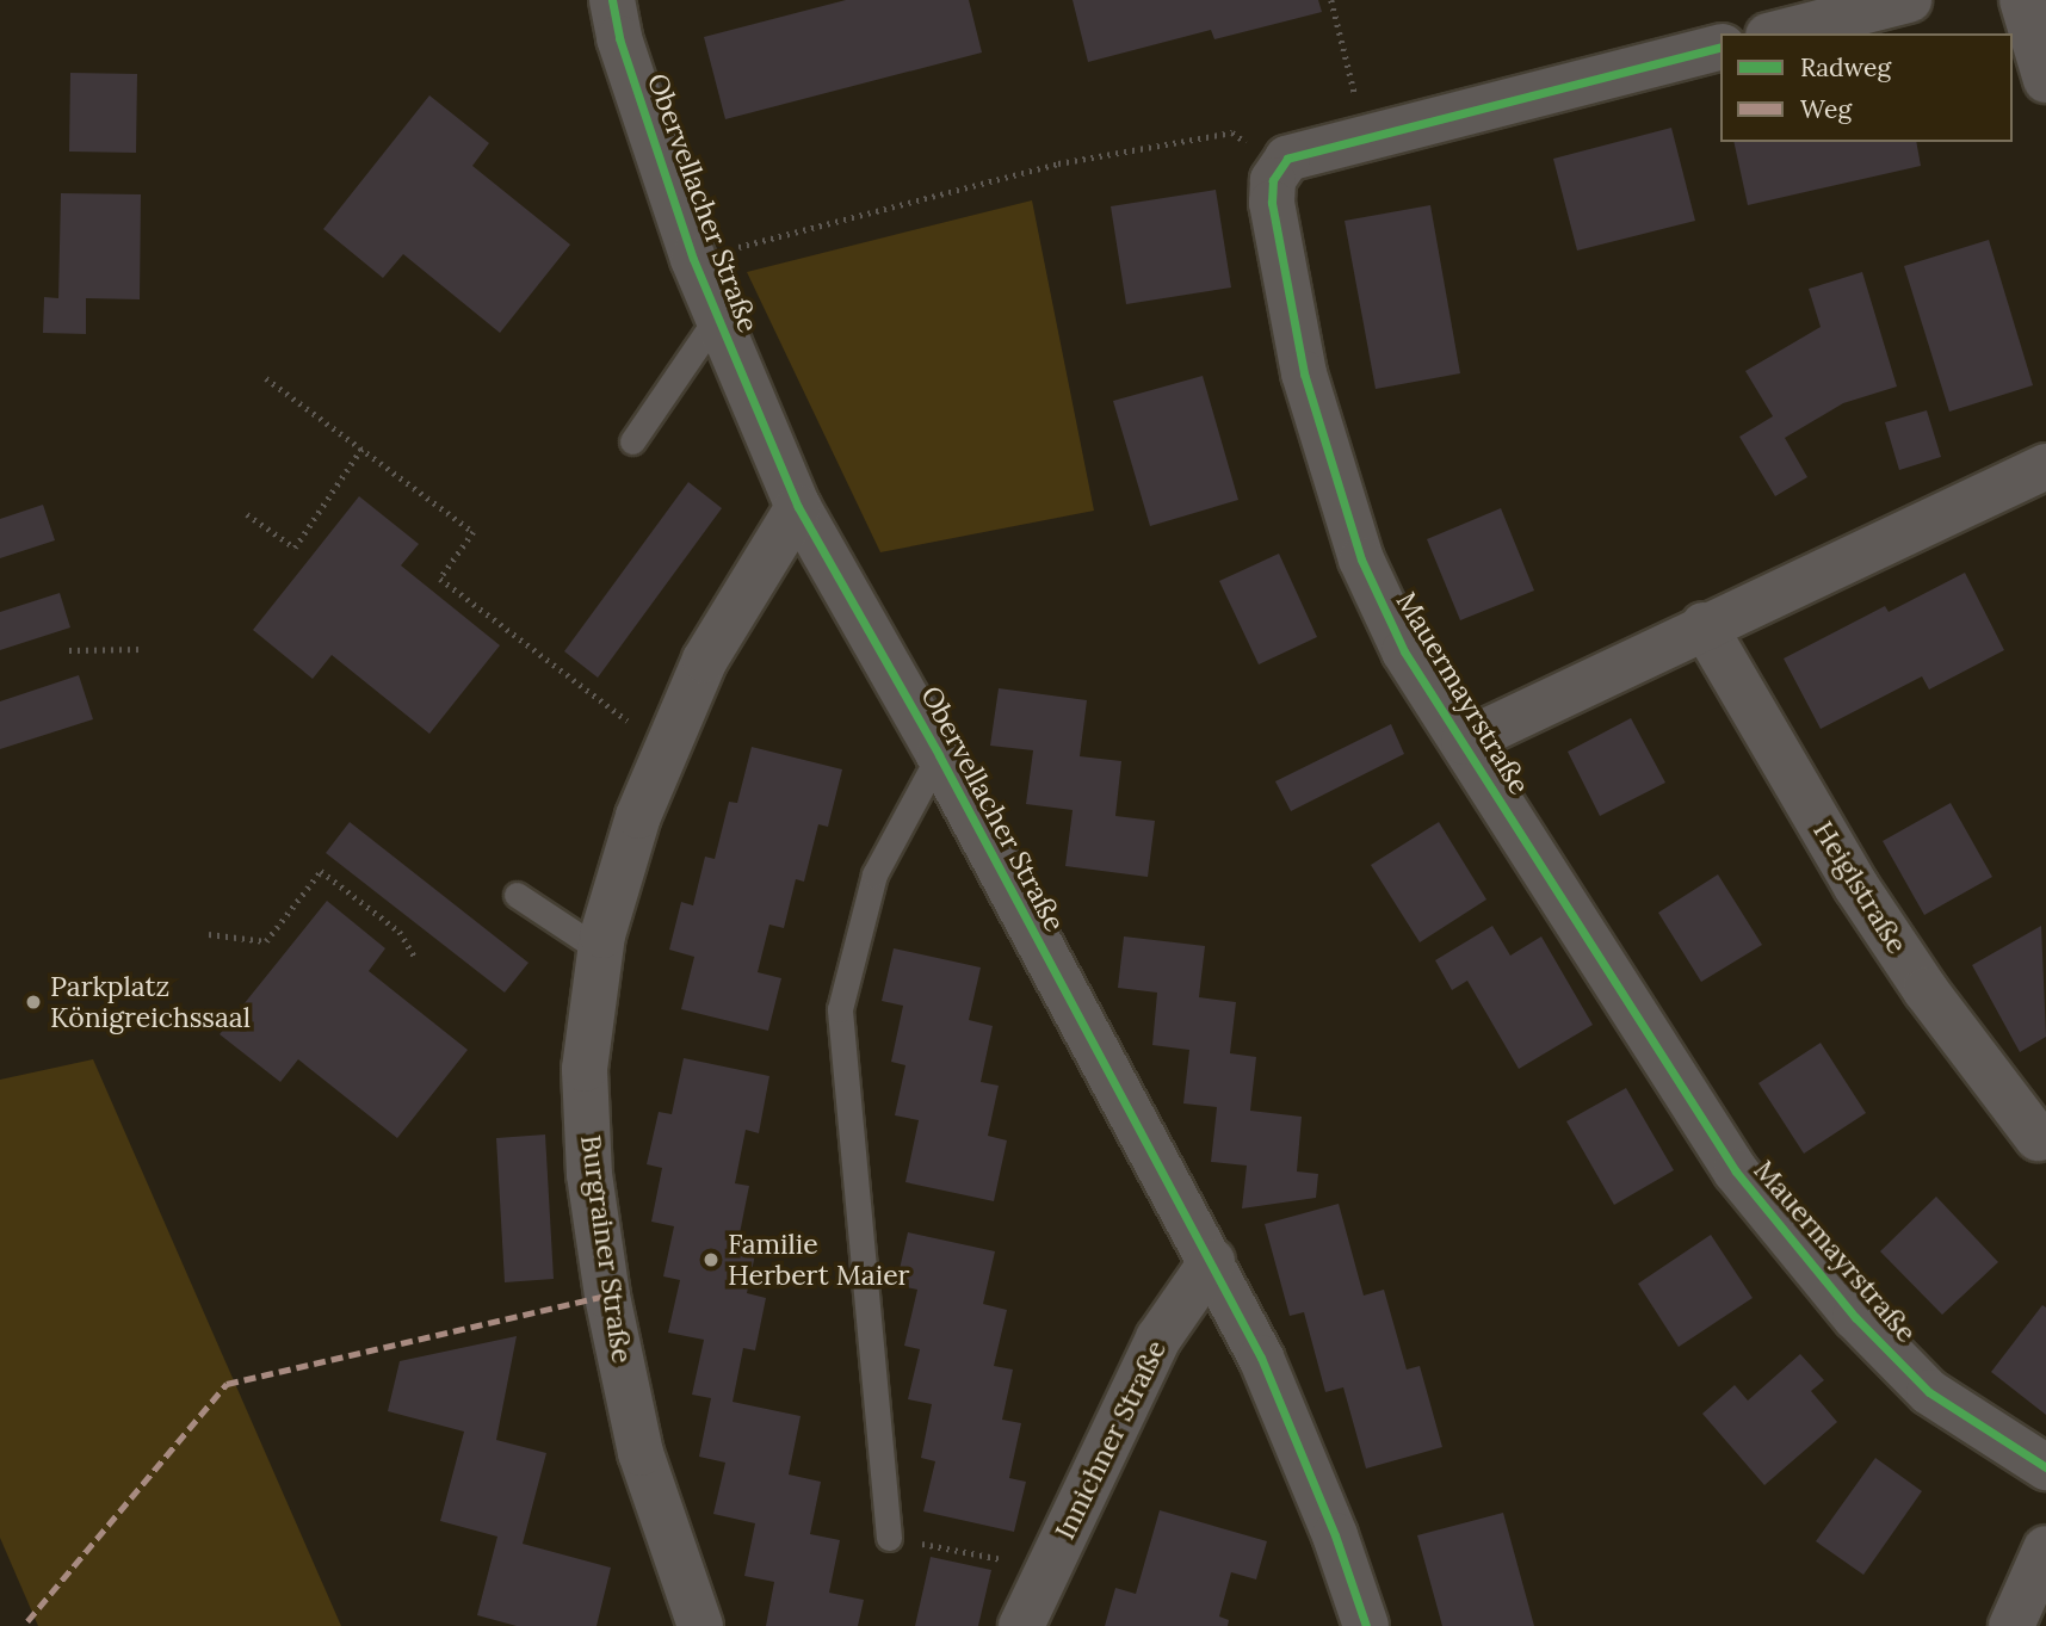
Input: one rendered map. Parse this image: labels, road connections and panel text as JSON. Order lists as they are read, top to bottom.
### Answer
{
  "streets": {
    "street": [
      "Obervellacher Straße",
      "Mauermayrstraße",
      "Heiglstraße",
      "Burgrainer Straße",
      "Innichner Straße"
    ]
  },
  "crossings": [
    ["Obervellacher Straße", "Burgrainer Straße"],
    ["Obervellacher Straße", "Innichner Straße"]
  ],
  "places": ["Parkplatz Königreichssaal", "Familie Herbert Maier"],
  "legend": ["Radweg", "Weg"]
}
